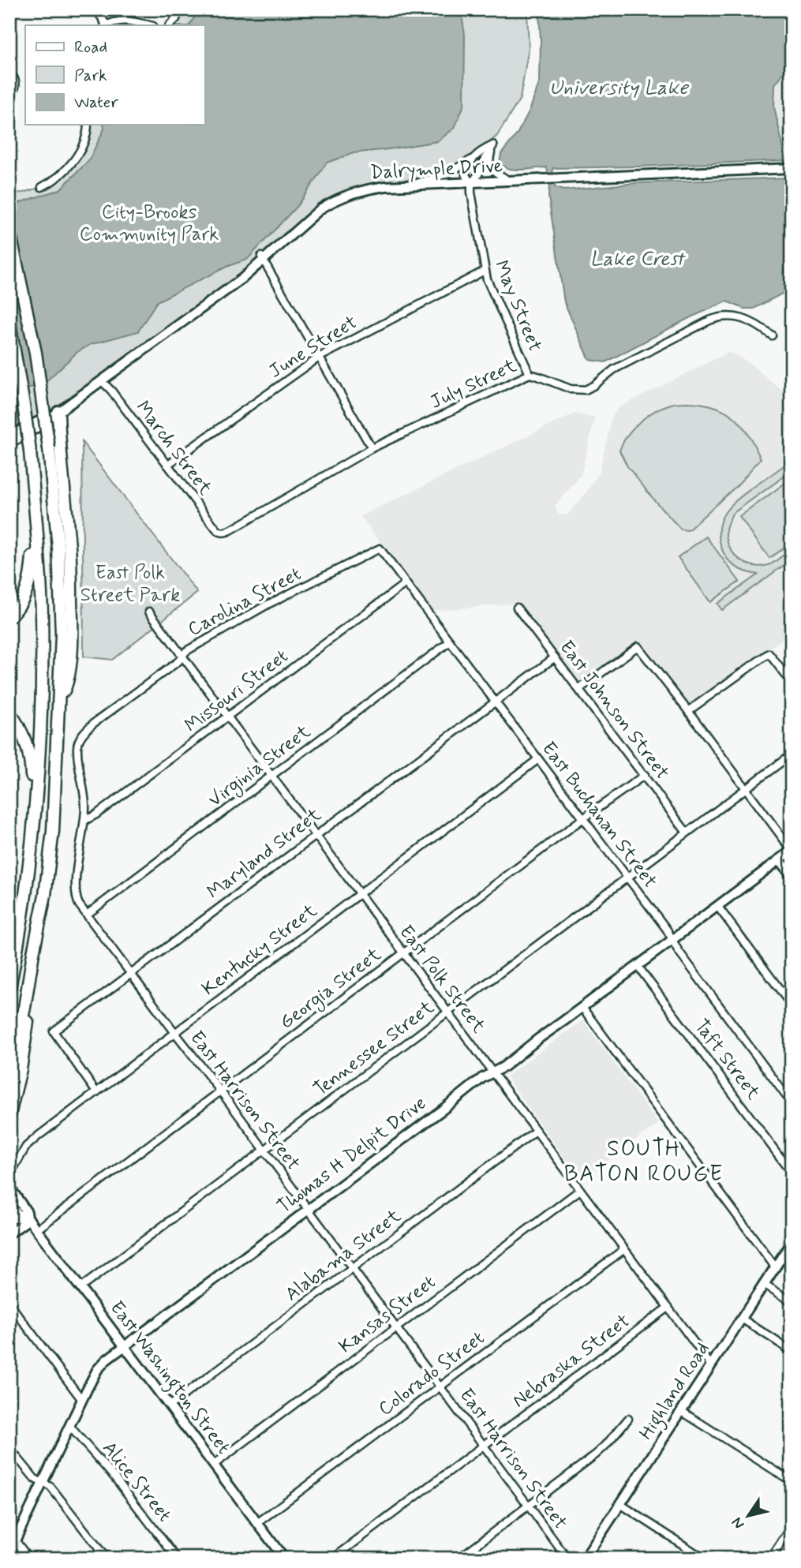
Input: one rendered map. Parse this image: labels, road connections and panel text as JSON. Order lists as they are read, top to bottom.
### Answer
{
  "streets": {
    "street": [
      "Dalrymple Drive",
      "May Street",
      "June Street",
      "July Street",
      "March Street",
      "Carolina Street",
      "Missouri Street",
      "East Johnson Street",
      "Virginia Street",
      "East Buchanan Street",
      "Maryland Street",
      "Kentucky Street",
      "East Polk Street",
      "Georgia Street",
      "Tennessee Street",
      "Taft Street",
      "East Harrison Street",
      "Thomas H Delpit Drive",
      "Alabama Street",
      "Kansas Street",
      "Nebraska Street",
      "Colorado Street",
      "East Washington Street",
      "Highland Road",
      "Alice Street"
    ]
  },
  "crossings": [
    ["Dalrymple Drive", "May Street"],
    ["Dalrymple Drive", "March Street"],
    ["May Street", "June Street"],
    ["May Street", "July Street"],
    ["June Street", "March Street"],
    ["July Street", "March Street"],
    ["Carolina Street", "East Buchanan Street"],
    ["Carolina Street", "East Polk Street"],
    ["Carolina Street", "East Harrison Street"],
    ["Missouri Street", "East Buchanan Street"],
    ["Missouri Street", "East Polk Street"],
    ["Missouri Street", "East Harrison Street"],
    ["East Johnson Street", "Maryland Street"],
    ["East Johnson Street", "Georgia Street"],
    ["East Johnson Street", "Tennessee Street"],
    ["Virginia Street", "East Buchanan Street"],
    ["Virginia Street", "East Polk Street"],
    ["Virginia Street", "East Harrison Street"],
    ["East Buchanan Street", "Maryland Street"],
    ["East Buchanan Street", "Kentucky Street"],
    ["East Buchanan Street", "Georgia Street"],
    ["East Buchanan Street", "Tennessee Street"],
    ["East Buchanan Street", "Thomas H Delpit Drive"],
    ["Maryland Street", "Kentucky Street"],
    ["Maryland Street", "East Polk Street"],
    ["Maryland Street", "East Harrison Street"],
    ["Kentucky Street", "East Polk Street"],
    ["Kentucky Street", "East Harrison Street"],
    ["East Polk Street", "Georgia Street"],
    ["East Polk Street", "Tennessee Street"],
    ["East Polk Street", "Thomas H Delpit Drive"],
    ["East Polk Street", "Alabama Street"],
    ["East Polk Street", "Kansas Street"],
    ["East Polk Street", "Nebraska Street"],
    ["East Polk Street", "Colorado Street"],
    ["East Polk Street", "Highland Road"],
    ["Georgia Street", "East Harrison Street"],
    ["Georgia Street", "East Washington Street"],
    ["Tennessee Street", "East Harrison Street"],
    ["Tennessee Street", "East Washington Street"],
    ["Taft Street", "Thomas H Delpit Drive"],
    ["East Harrison Street", "Thomas H Delpit Drive"],
    ["East Harrison Street", "Alabama Street"],
    ["East Harrison Street", "Kansas Street"],
    ["East Harrison Street", "Nebraska Street"],
    ["East Harrison Street", "Colorado Street"],
    ["Thomas H Delpit Drive", "East Washington Street"],
    ["Thomas H Delpit Drive", "Alice Street"],
    ["Alabama Street", "East Washington Street"],
    ["Kansas Street", "East Washington Street"],
    ["Colorado Street", "East Washington Street"]
  ],
  "districts": ["SOUTH BATON ROUGE"],
  "water": ["University Lake", "Lake Crest"],
  "parks": ["City-Brooks Community Park", "East Polk Street Park"],
  "legend": ["Road", "Park", "Water"],
  "north": "bottom left"
}
